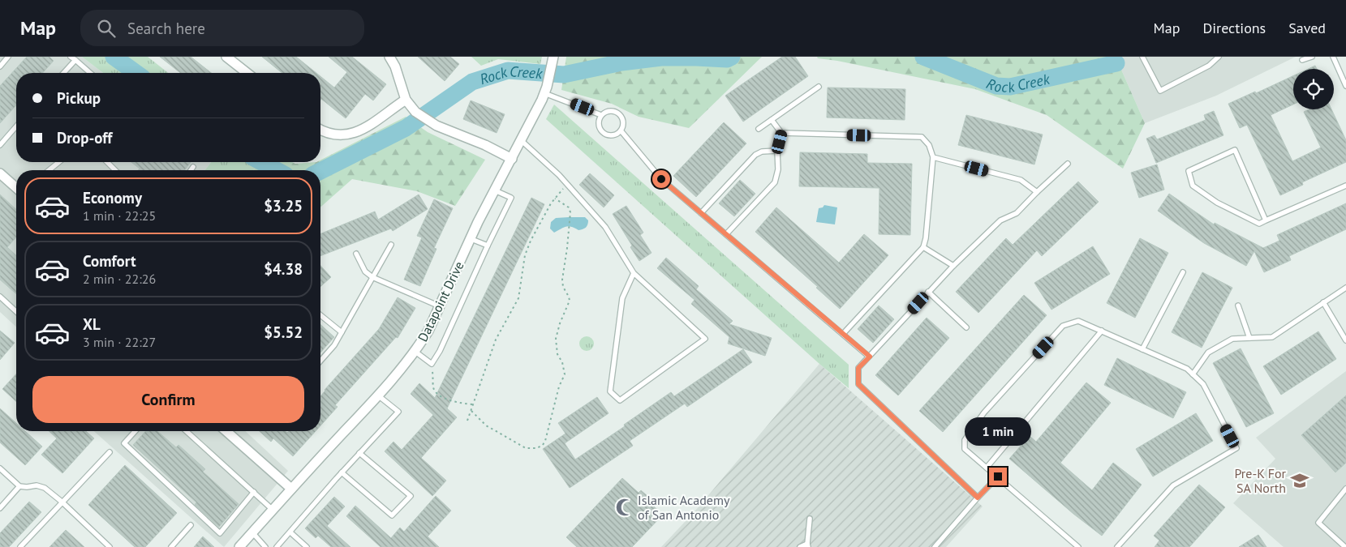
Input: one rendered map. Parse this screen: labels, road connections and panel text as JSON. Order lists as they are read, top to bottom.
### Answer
{
  "streets": {
    "street": ["Datapoint Drive"]
  },
  "water": ["Rock Creek"],
  "places": {
    "school or university": ["Pre-K For SA North"],
    "mosque": ["Islamic Academy of San Antonio"]
  },
  "page": {
    "header": "Map",
    "search": "Search here",
    "nav": ["Map", "Directions", "Saved"],
    "banner": ["Pickup", "Drop-off"],
    "list": [
      {
        "name": "Economy",
        "note": "1 min · 22:25",
        "value": "$3.25"
      },
      {
        "name": "Comfort",
        "note": "2 min · 22:26",
        "value": "$4.38"
      },
      {
        "name": "XL",
        "note": "3 min · 22:27",
        "value": "$5.52"
      }
    ],
    "buttons": "Confirm",
    "bubble": "1 min"
  }
}
